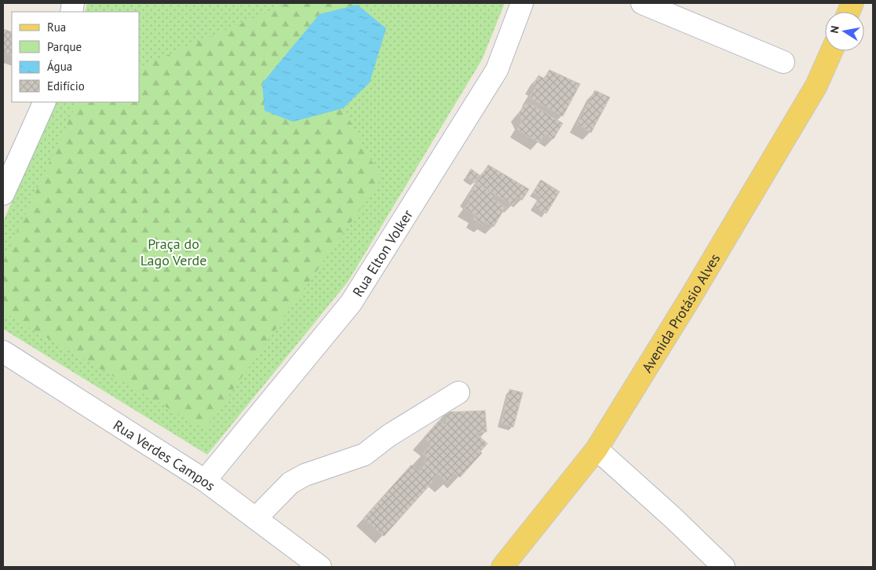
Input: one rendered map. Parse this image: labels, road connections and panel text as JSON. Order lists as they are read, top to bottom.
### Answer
{
  "streets": {
    "main road": ["Avenida Protásio Alves"],
    "street": ["Rua Elton Volker", "Rua Verdes Campos"]
  },
  "crossings": [
    ["Rua Elton Volker", "Rua Verdes Campos"]
  ],
  "parks": ["Praça do Lago Verde"],
  "legend": [
    "Rua",
    "Parque",
    "Água",
    "Edifício"
  ],
  "north": "left"
}
